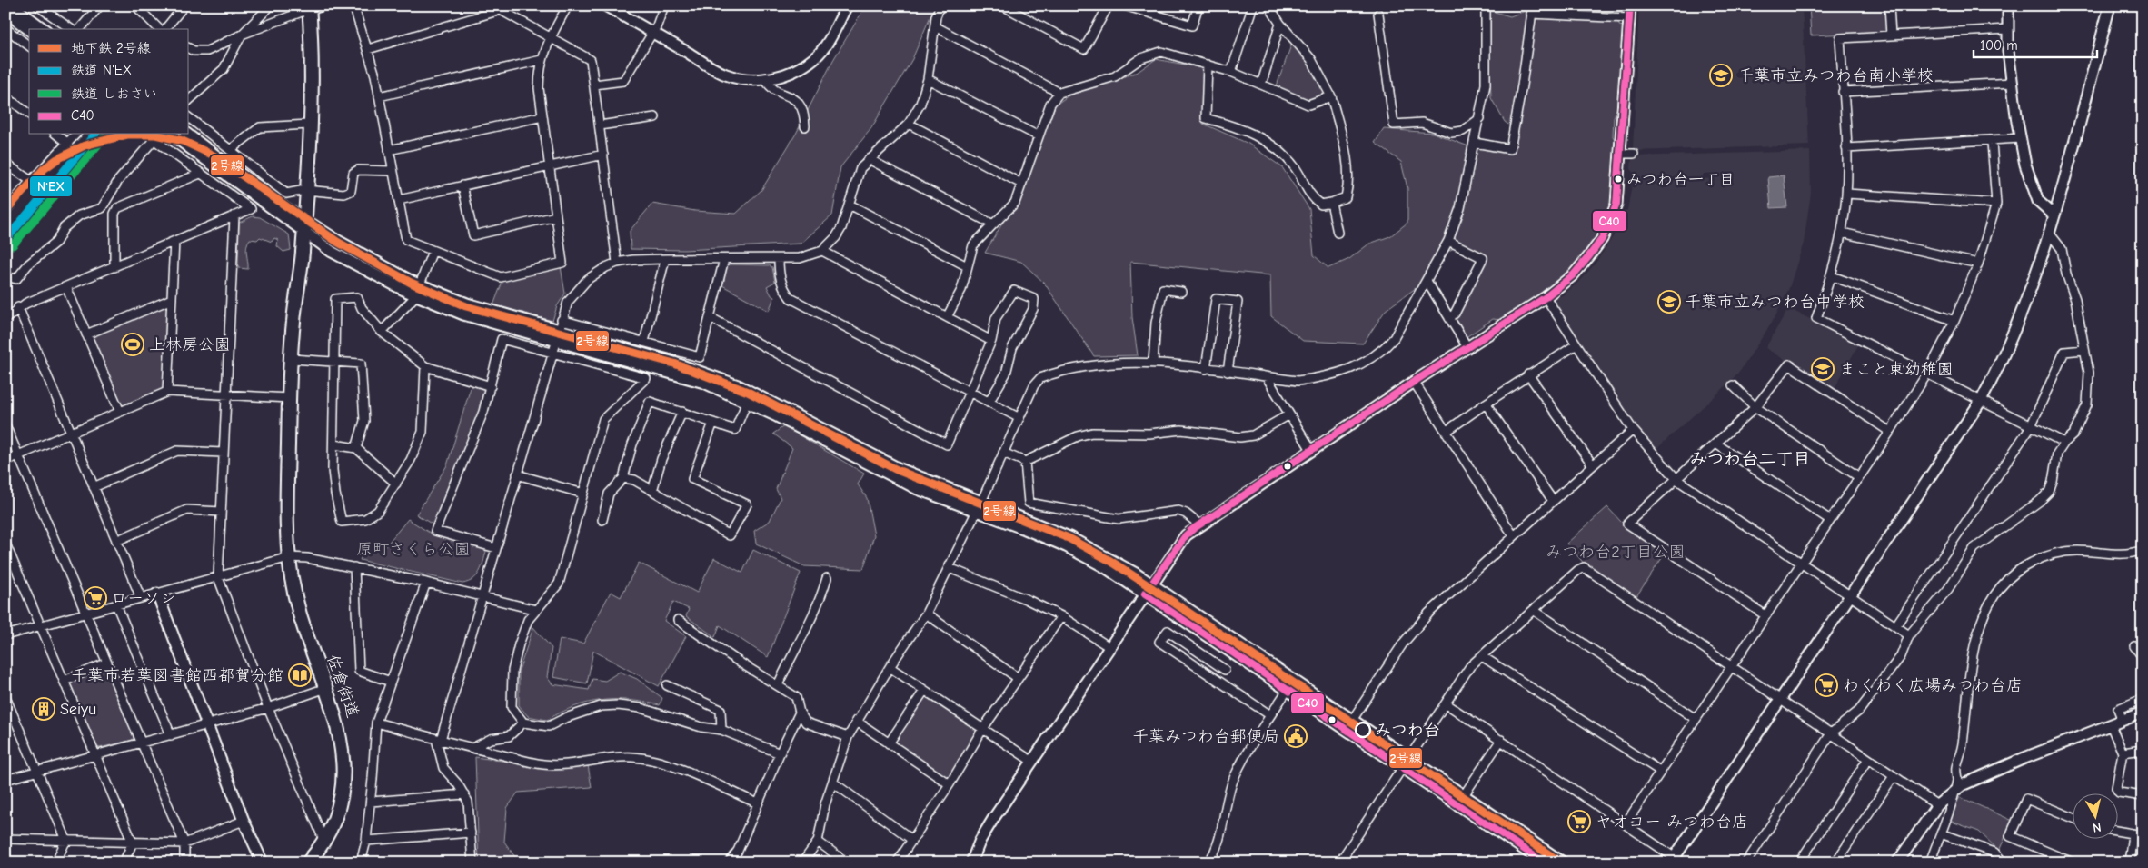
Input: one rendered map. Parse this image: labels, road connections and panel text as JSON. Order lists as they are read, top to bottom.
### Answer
{
  "streets": {
    "main road": ["佐倉街道"]
  },
  "districts": ["みつわ台二丁目"],
  "parks": ["原町さくら公園", "みつわ台2丁目公園"],
  "places": {
    "school or university": ["千葉市立みつわ台南小学校", "千葉市立みつわ台中学校", "まこと東幼稚園"],
    "other": ["みつわ台一丁目", "みつわ台"],
    "sports": ["上林房公園"],
    "supermarket": ["ローソン", "わくわく広場みつわ台店", "ヤオコー みつわ台店"],
    "library": ["千葉市若葉図書館西都賀分館"],
    "building": ["Seiyu"],
    "public building": ["千葉みつわ台郵便局"]
  },
  "lines": [
    "transit line C40",
    "metro line 2号線",
    "rail line N'EX",
    "rail line しおさい"
  ],
  "legend": [
    "地下鉄 2号線",
    "鉄道 N'EX",
    "鉄道 しおさい",
    "C40"
  ],
  "scale_bar": "100 m",
  "north": "bottom"
}
